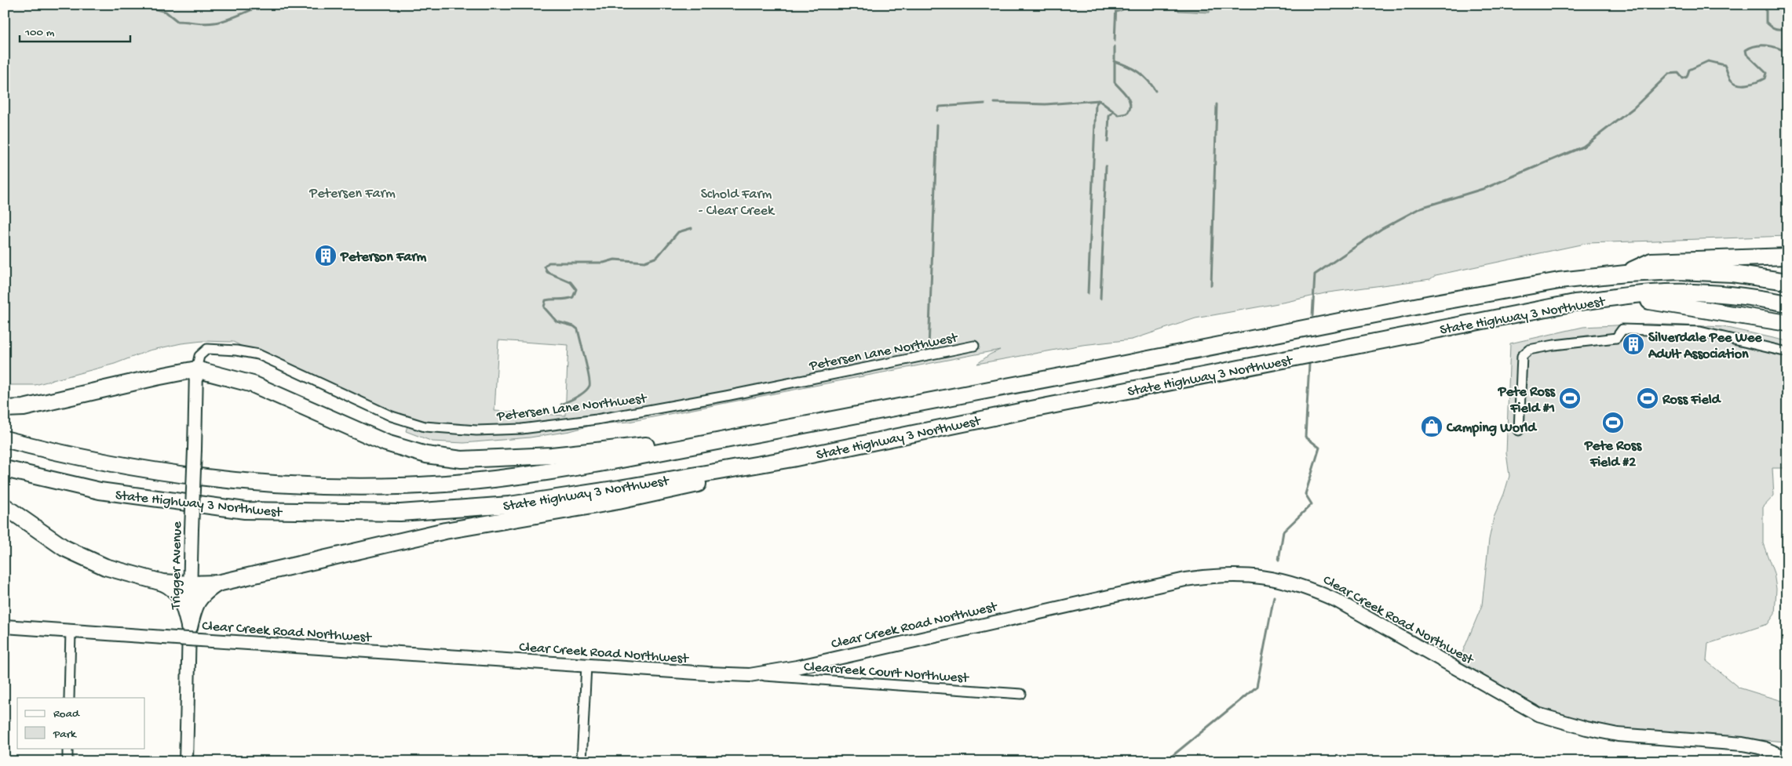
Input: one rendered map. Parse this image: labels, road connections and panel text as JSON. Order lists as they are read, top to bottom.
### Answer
{
  "streets": {
    "highway": ["State Highway 3 Northwest"],
    "main road": ["Trigger Avenue", "Clear Creek Road Northwest"],
    "street": ["Petersen Lane Northwest", "Clearcreek Court Northwest"]
  },
  "crossings": [
    ["Petersen Lane Northwest", "Trigger Avenue"],
    ["Clear Creek Road Northwest", "Clearcreek Court Northwest"]
  ],
  "parks": ["Petersen Farm", "Schold Farm - Clear Creek"],
  "places": {
    "building": ["Peterson Farm", "Silverdale Pee Wee Adult Association"],
    "sports": ["Pete Ross Field #1", "Ross Field", "Pete Ross Field #2"],
    "shop": ["Camping World"]
  },
  "legend": ["Road", "Park"],
  "scale_bar": "100 m"
}
